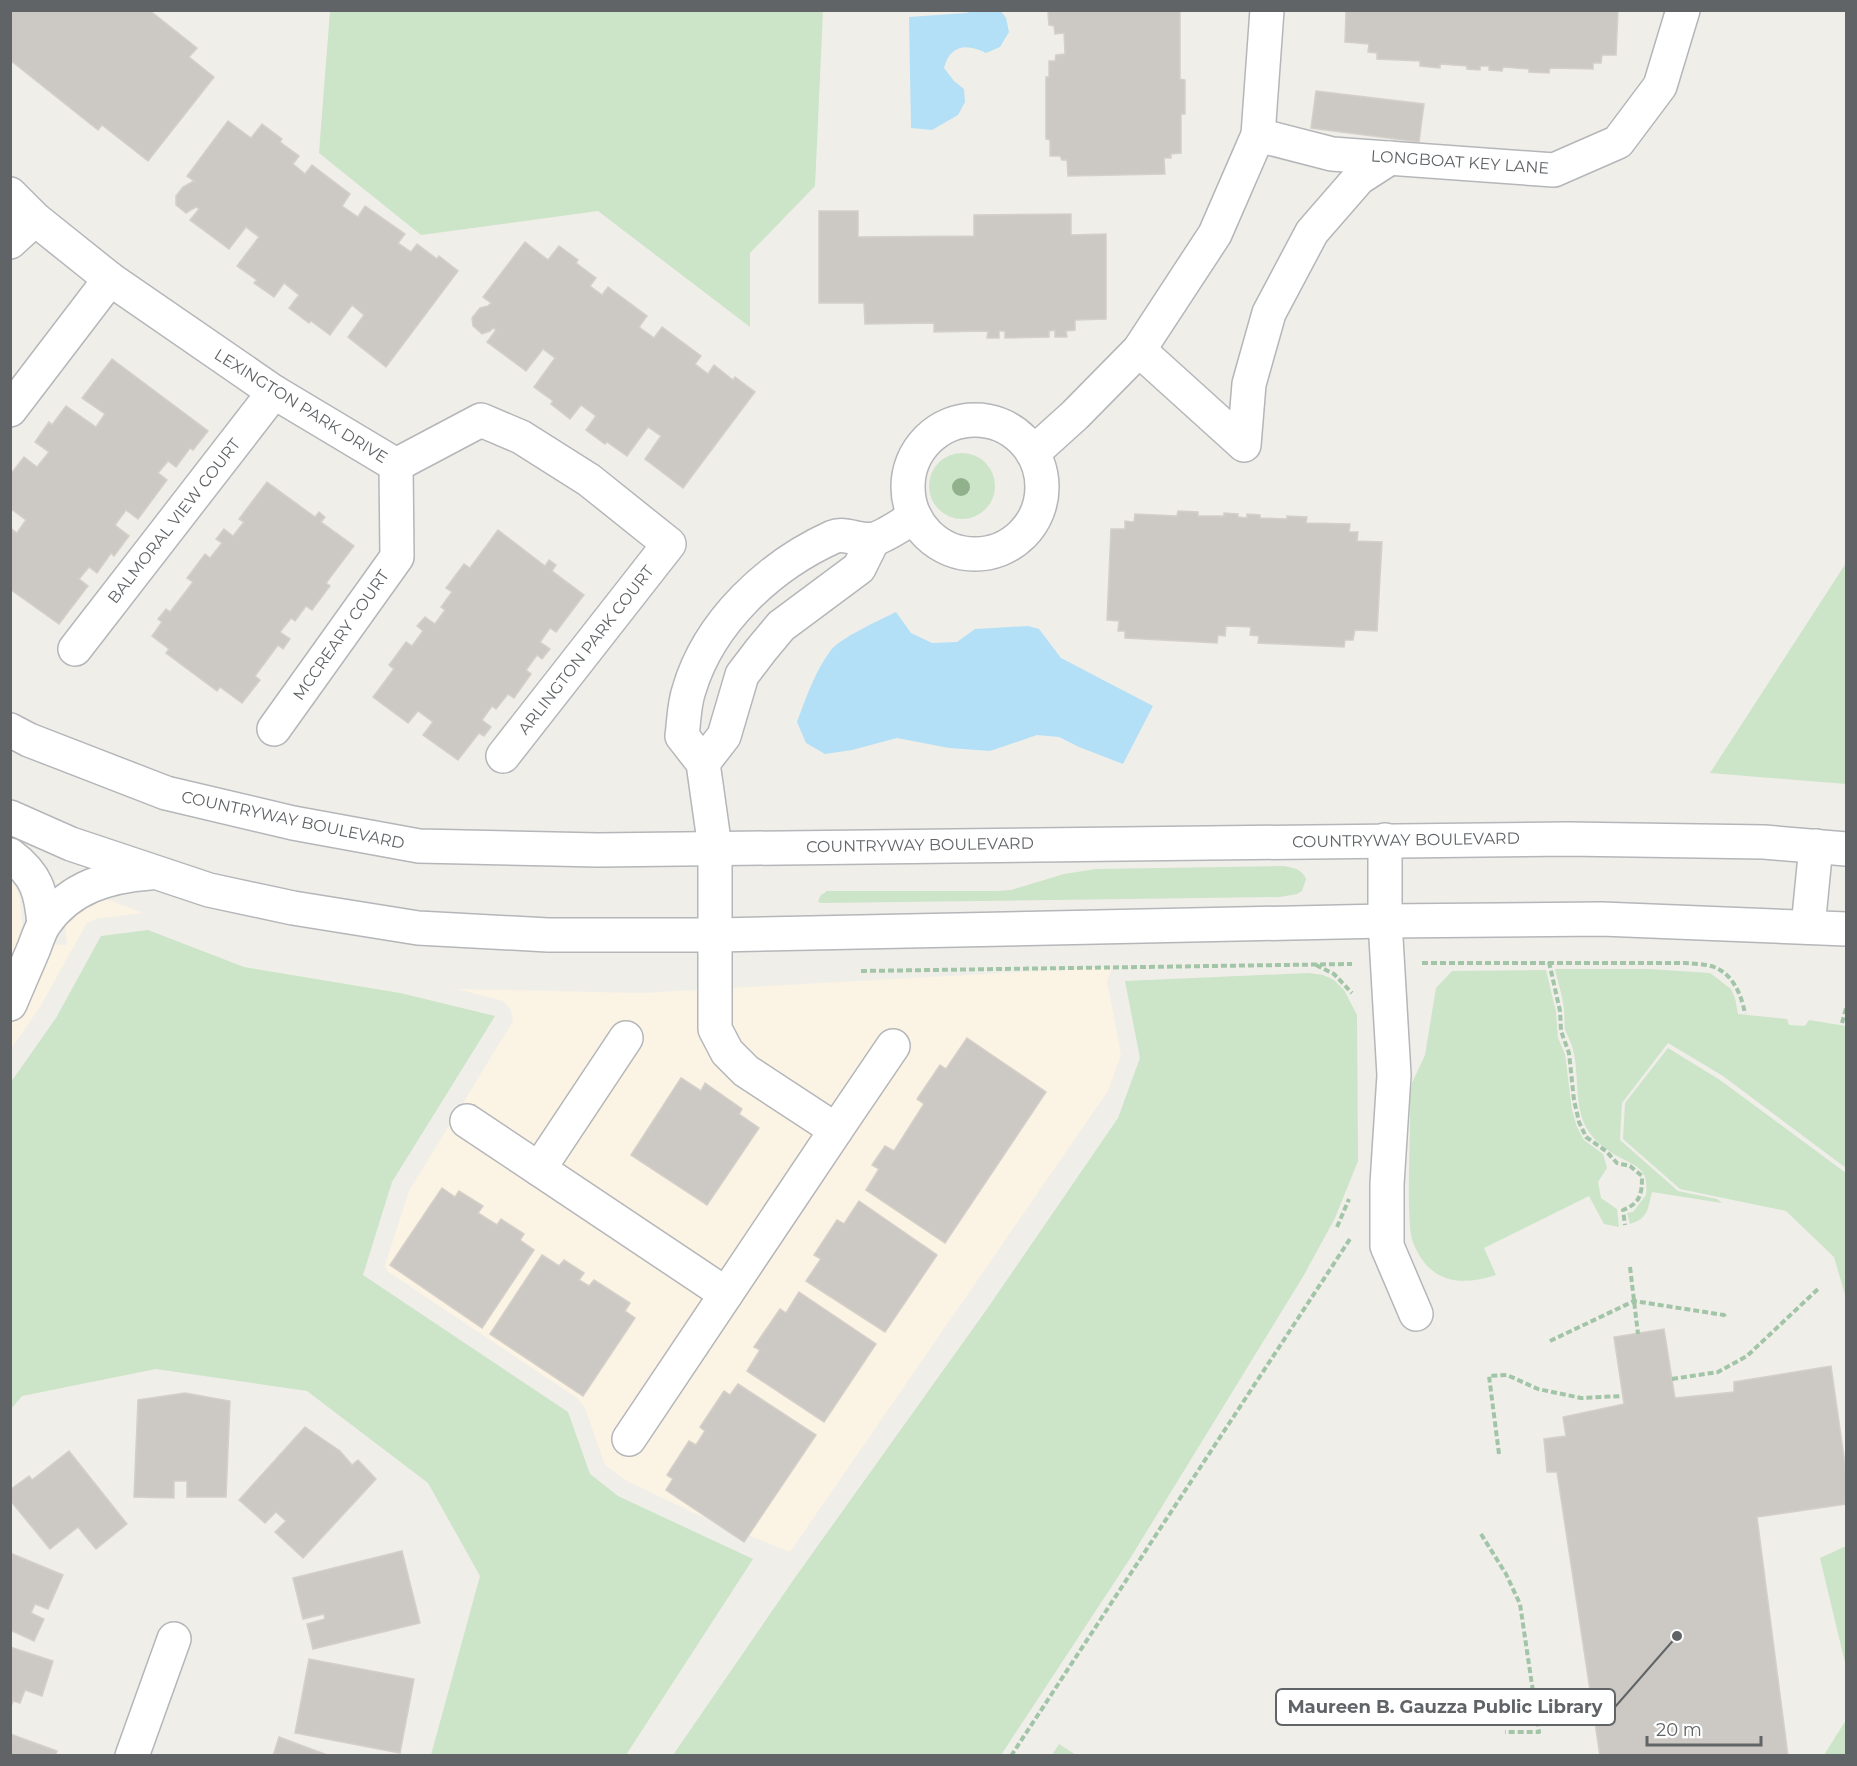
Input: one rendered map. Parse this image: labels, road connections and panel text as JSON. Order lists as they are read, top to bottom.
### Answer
{
  "streets": {
    "street": [
      "LONGBOAT KEY LANE",
      "LEXINGTON PARK DRIVE",
      "BALMORAL VIEW COURT",
      "MCCREARY COURT",
      "ARLINGTON PARK COURT",
      "COUNTRYWAY BOULEVARD"
    ]
  },
  "crossings": [
    ["LEXINGTON PARK DRIVE", "BALMORAL VIEW COURT"],
    ["LEXINGTON PARK DRIVE", "MCCREARY COURT"],
    ["LEXINGTON PARK DRIVE", "ARLINGTON PARK COURT"]
  ],
  "places": ["Maureen B. Gauzza Public Library"],
  "scale_bar": "20 m"
}
